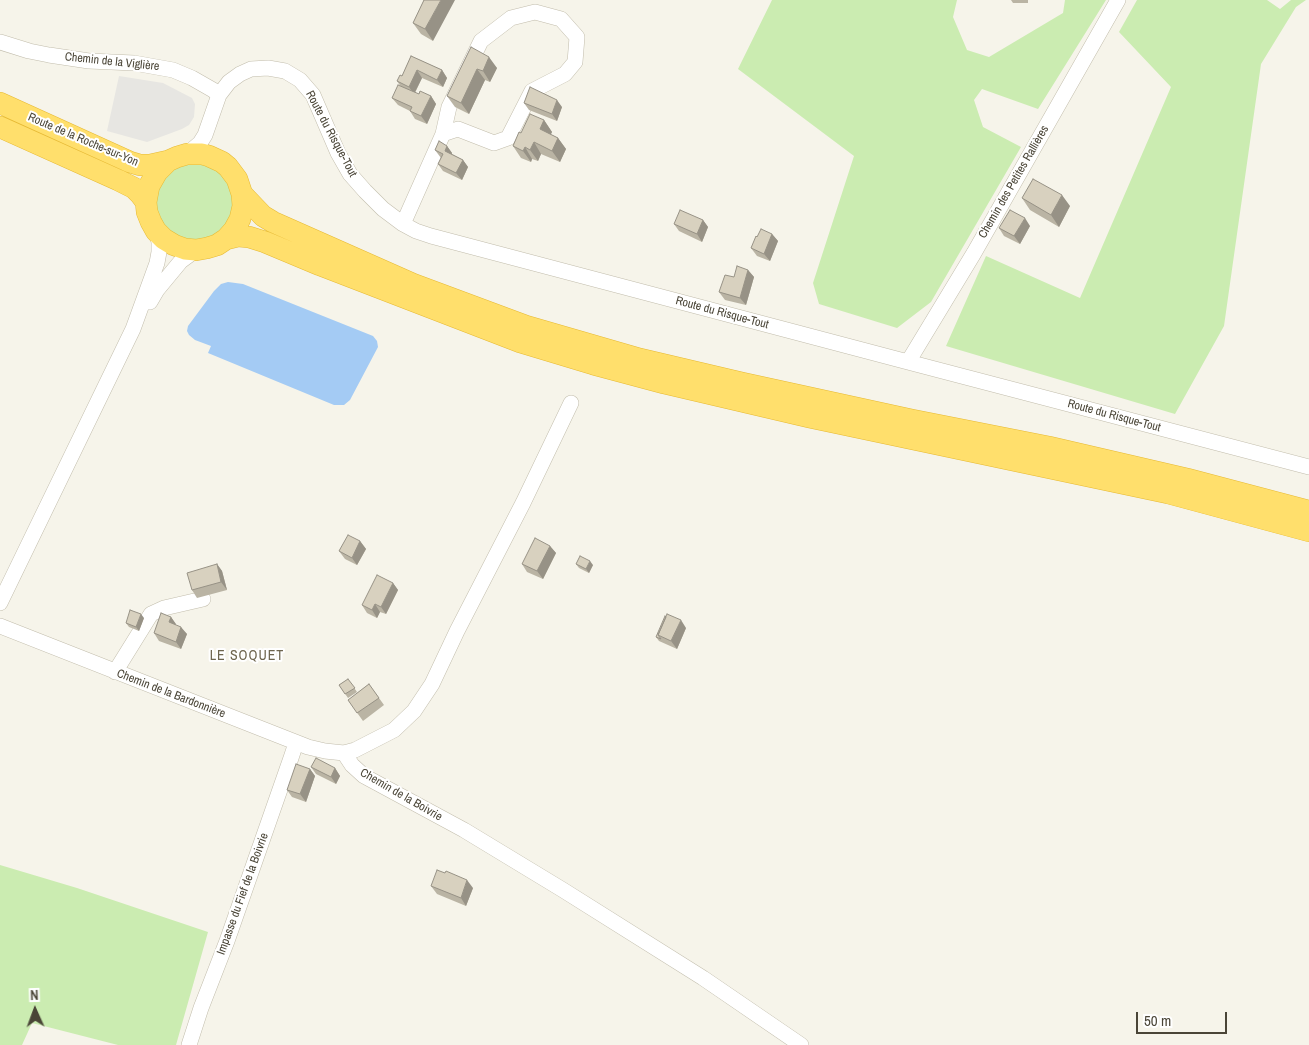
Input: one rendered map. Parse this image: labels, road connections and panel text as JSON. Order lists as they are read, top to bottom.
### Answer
{
  "streets": {
    "highway": ["Route de la Roche-sur-Yon"],
    "street": [
      "Chemin de la Viglière",
      "Route du Risque-Tout",
      "Chemin des Petites Rallières",
      "Chemin de la Bardonnière",
      "Chemin de la Boivrie",
      "Impasse du Fief de la Boivrie"
    ]
  },
  "crossings": [
    ["Chemin de la Viglière", "Route du Risque-Tout"],
    ["Route du Risque-Tout", "Chemin des Petites Rallières"],
    ["Chemin de la Bardonnière", "Chemin de la Boivrie"],
    ["Chemin de la Bardonnière", "Impasse du Fief de la Boivrie"]
  ],
  "districts": ["LE SOQUET"],
  "scale_bar": "50 m",
  "north": "top"
}
